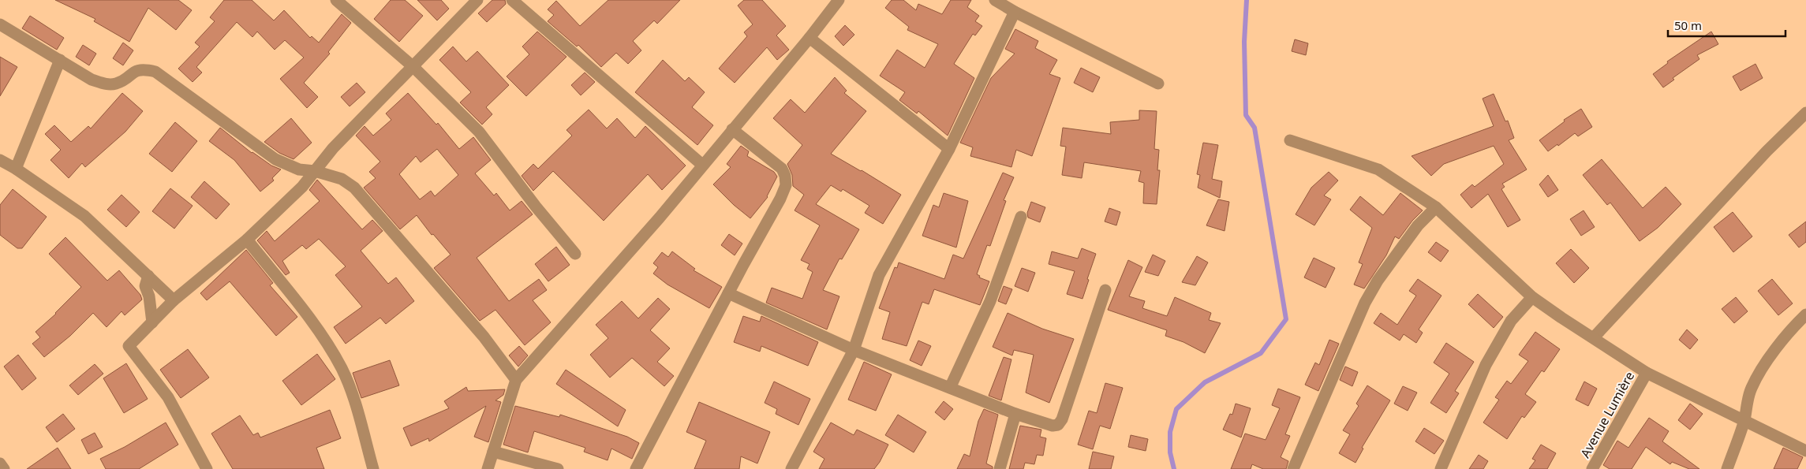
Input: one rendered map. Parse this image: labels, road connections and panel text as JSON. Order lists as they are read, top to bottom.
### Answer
{
  "streets": {
    "street": ["Avenue Lumière"]
  },
  "scale_bar": "50 m"
}
